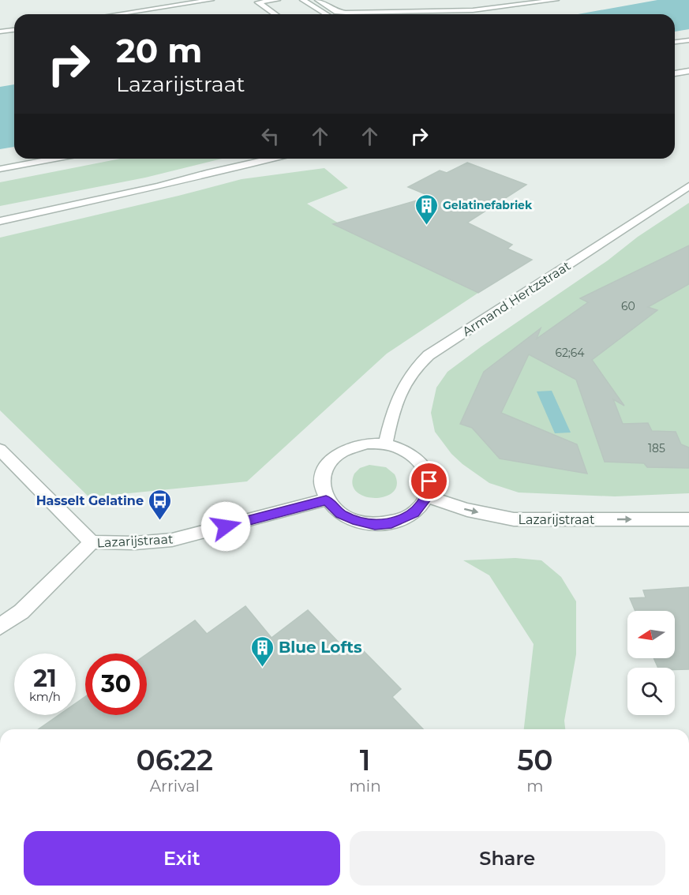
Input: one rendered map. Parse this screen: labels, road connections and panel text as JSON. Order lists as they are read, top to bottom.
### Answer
{
  "streets": {
    "street": ["Armand Hertzstraat", "Lazarijstraat"]
  },
  "crossings": [
    ["Armand Hertzstraat", "Lazarijstraat"]
  ],
  "one_way": ["Lazarijstraat"],
  "places": {
    "building": ["Gelatinefabriek", "Blue Lofts"],
    "bus stop": ["Hasselt Gelatine"]
  },
  "house_numbers": ["60", "62;64", "185"],
  "north": "left",
  "page": {
    "turn": ["20 m", "Lazarijstraat"],
    "speed": "21 km/h",
    "limit": "30",
    "eta": [
      "06:22",
      "Arrival",
      "1",
      "min",
      "50",
      "m"
    ],
    "buttons": ["Exit", "Share"]
  }
}
